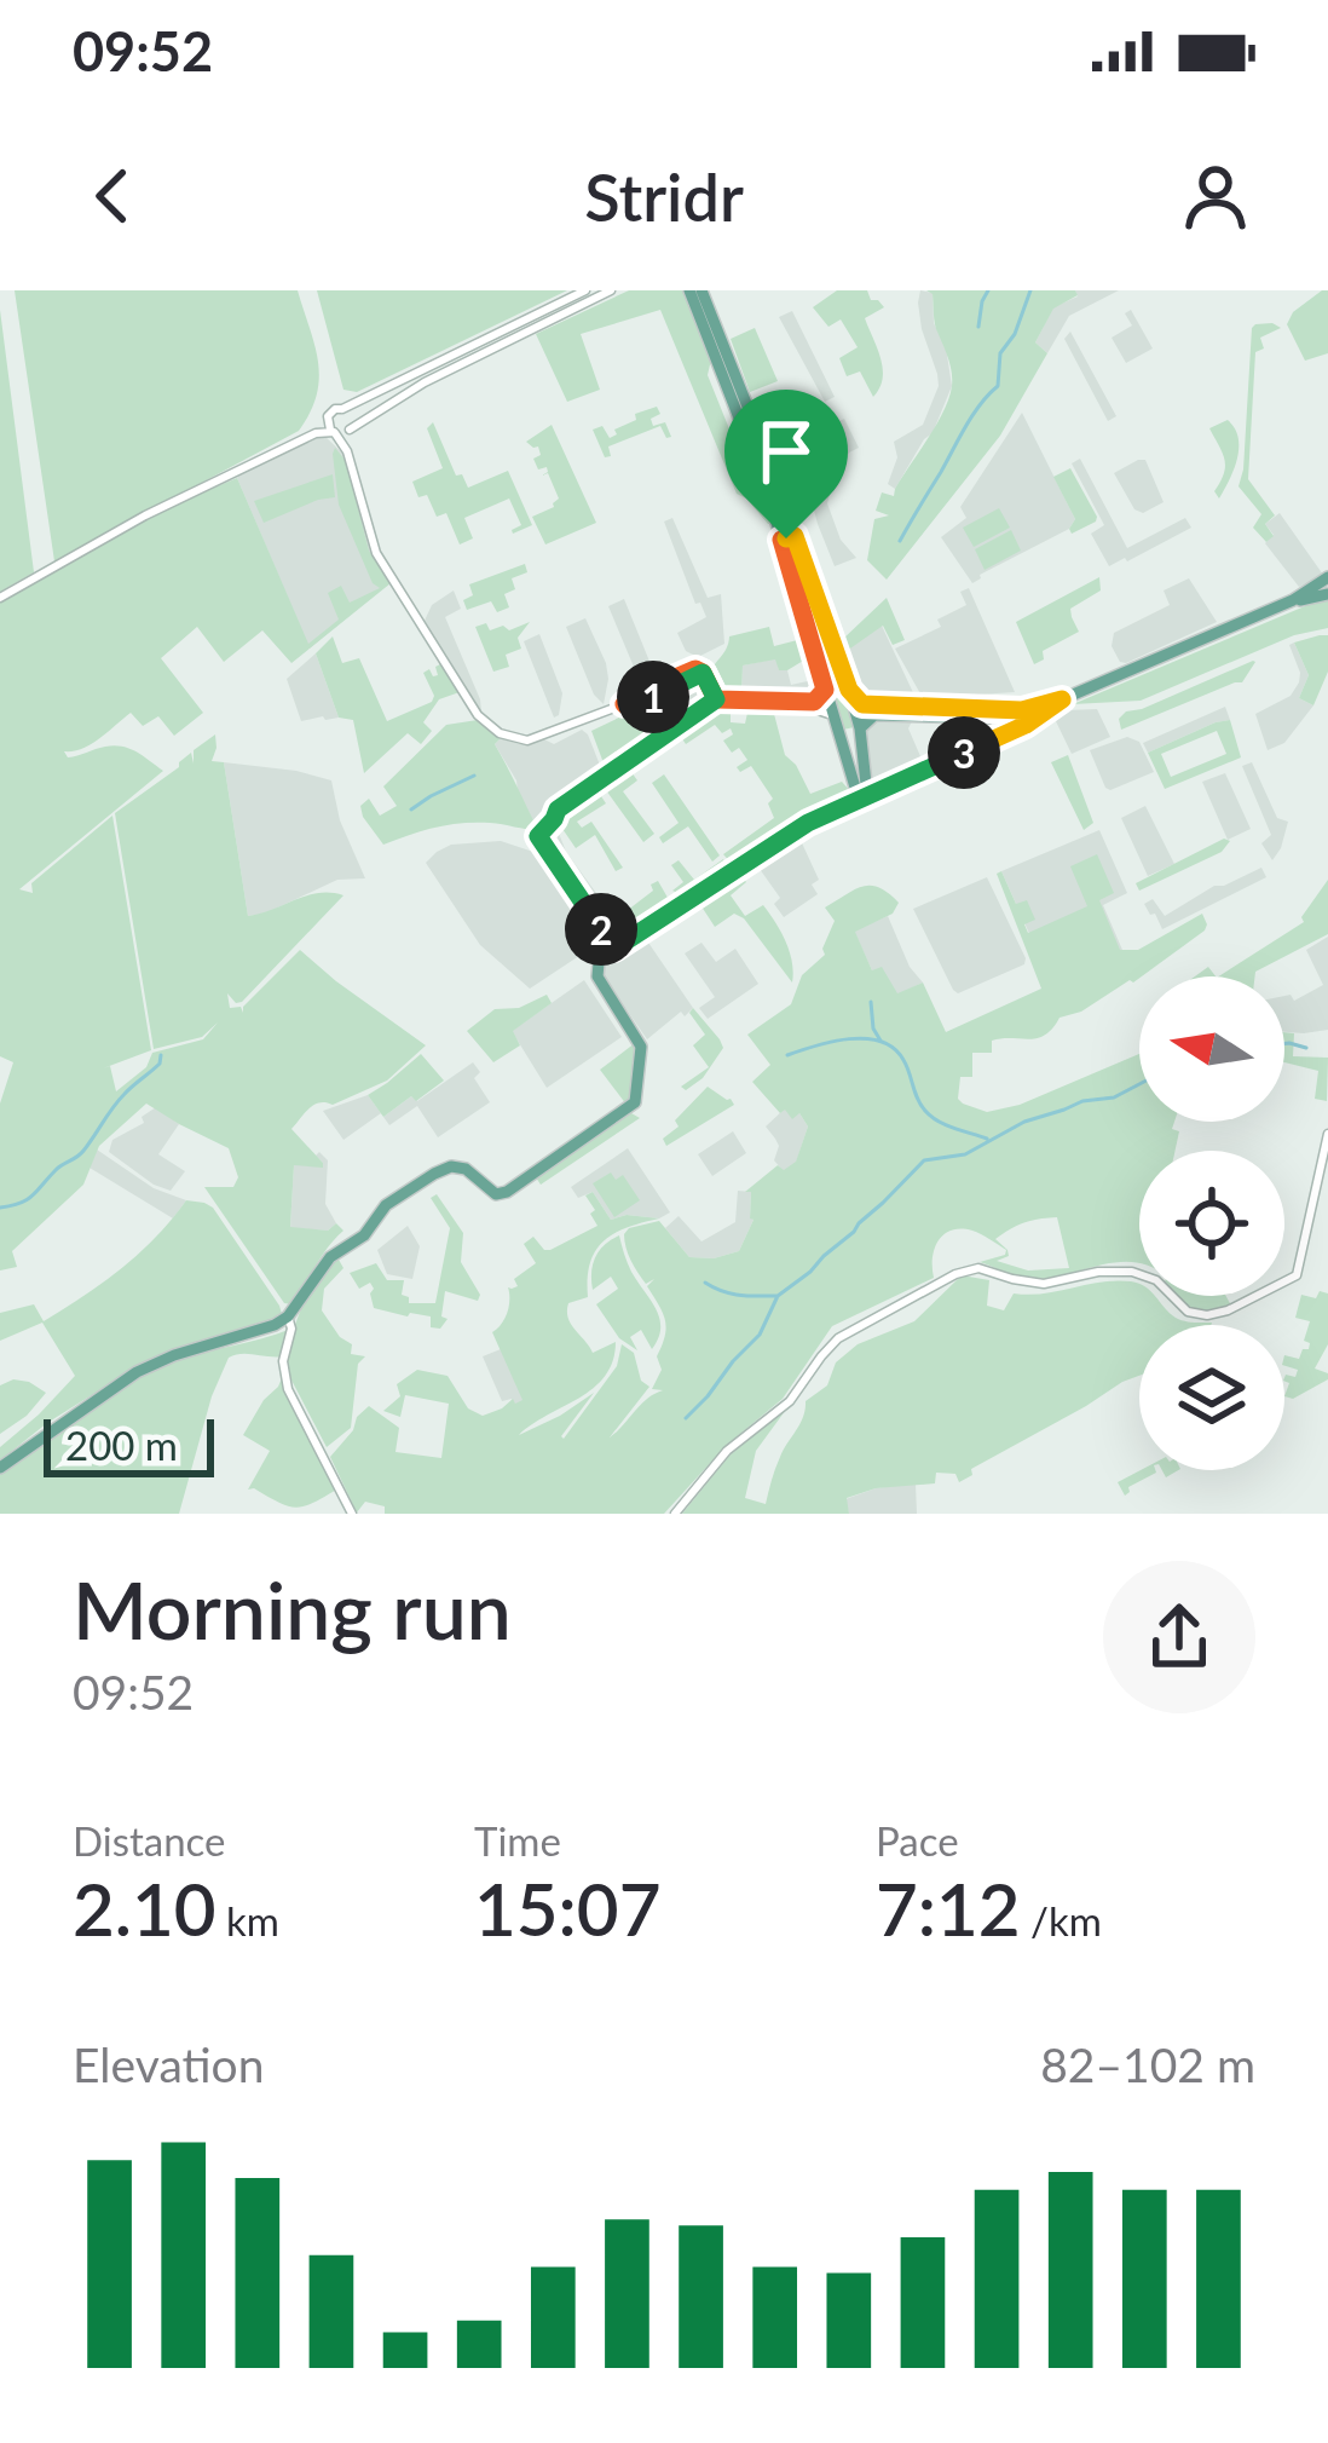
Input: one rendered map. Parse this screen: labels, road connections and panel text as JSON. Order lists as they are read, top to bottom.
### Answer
{
  "scale_bar": "200 m",
  "north": "left",
  "page": {
    "status": "09:52",
    "header": "Stridr",
    "pins": ["1", "3", "2"],
    "scale": "200 m",
    "heading": ["Morning run", "09:52"],
    "stats": [
      ["Distance", "2.10 km"],
      ["Time", "15:07"],
      ["Pace", "7:12 /km"]
    ],
    "chart": ["Elevation", "82–102 m"]
  }
}
